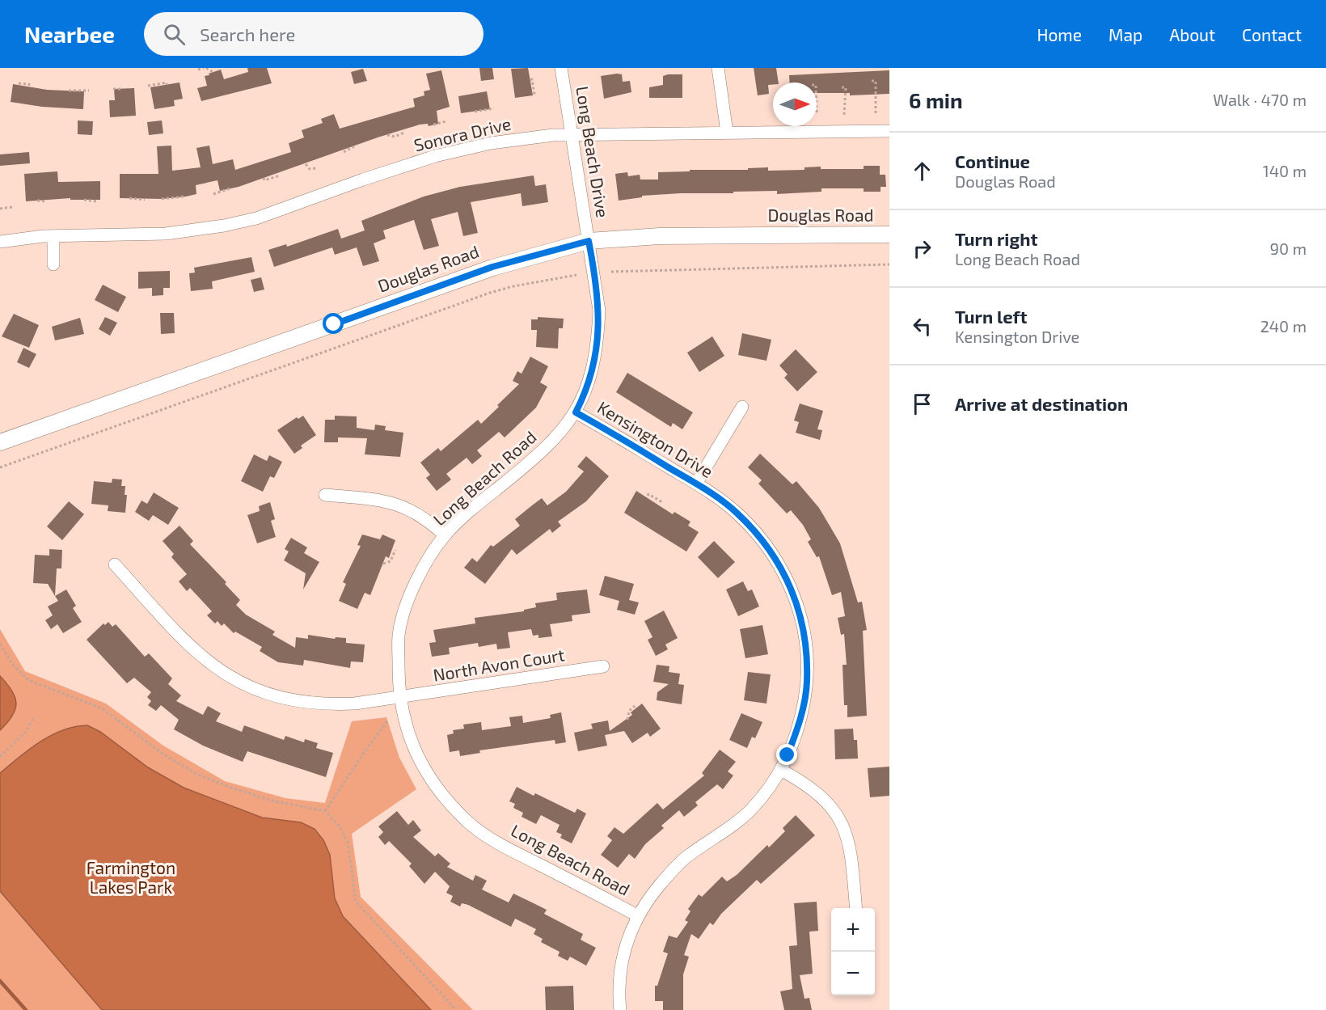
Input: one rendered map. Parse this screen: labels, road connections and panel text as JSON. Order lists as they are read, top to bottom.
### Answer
{
  "streets": {
    "street": [
      "Sonora Drive",
      "Long Beach Drive",
      "Douglas Road",
      "Kensington Drive",
      "Long Beach Road",
      "North Avon Court"
    ]
  },
  "crossings": [
    ["Sonora Drive", "Long Beach Drive"],
    ["Long Beach Drive", "Douglas Road"],
    ["Long Beach Drive", "Long Beach Road"],
    ["Douglas Road", "Long Beach Road"],
    ["Kensington Drive", "Long Beach Road"],
    ["Long Beach Road", "North Avon Court"]
  ],
  "parks": ["Farmington Lakes Park"],
  "north": "right",
  "page": {
    "header": "Nearbee",
    "search": "Search here",
    "nav": [
      "Home",
      "Map",
      "About",
      "Contact"
    ],
    "heading": ["6 min", "Walk · 470 m"],
    "list": [
      ["Continue", "Douglas Road", "140 m"],
      ["Turn right", "Long Beach Road", "90 m"],
      ["Turn left", "Kensington Drive", "240 m"],
      "Arrive at destination"
    ],
    "map_buttons": ["+", "−"]
  }
}
